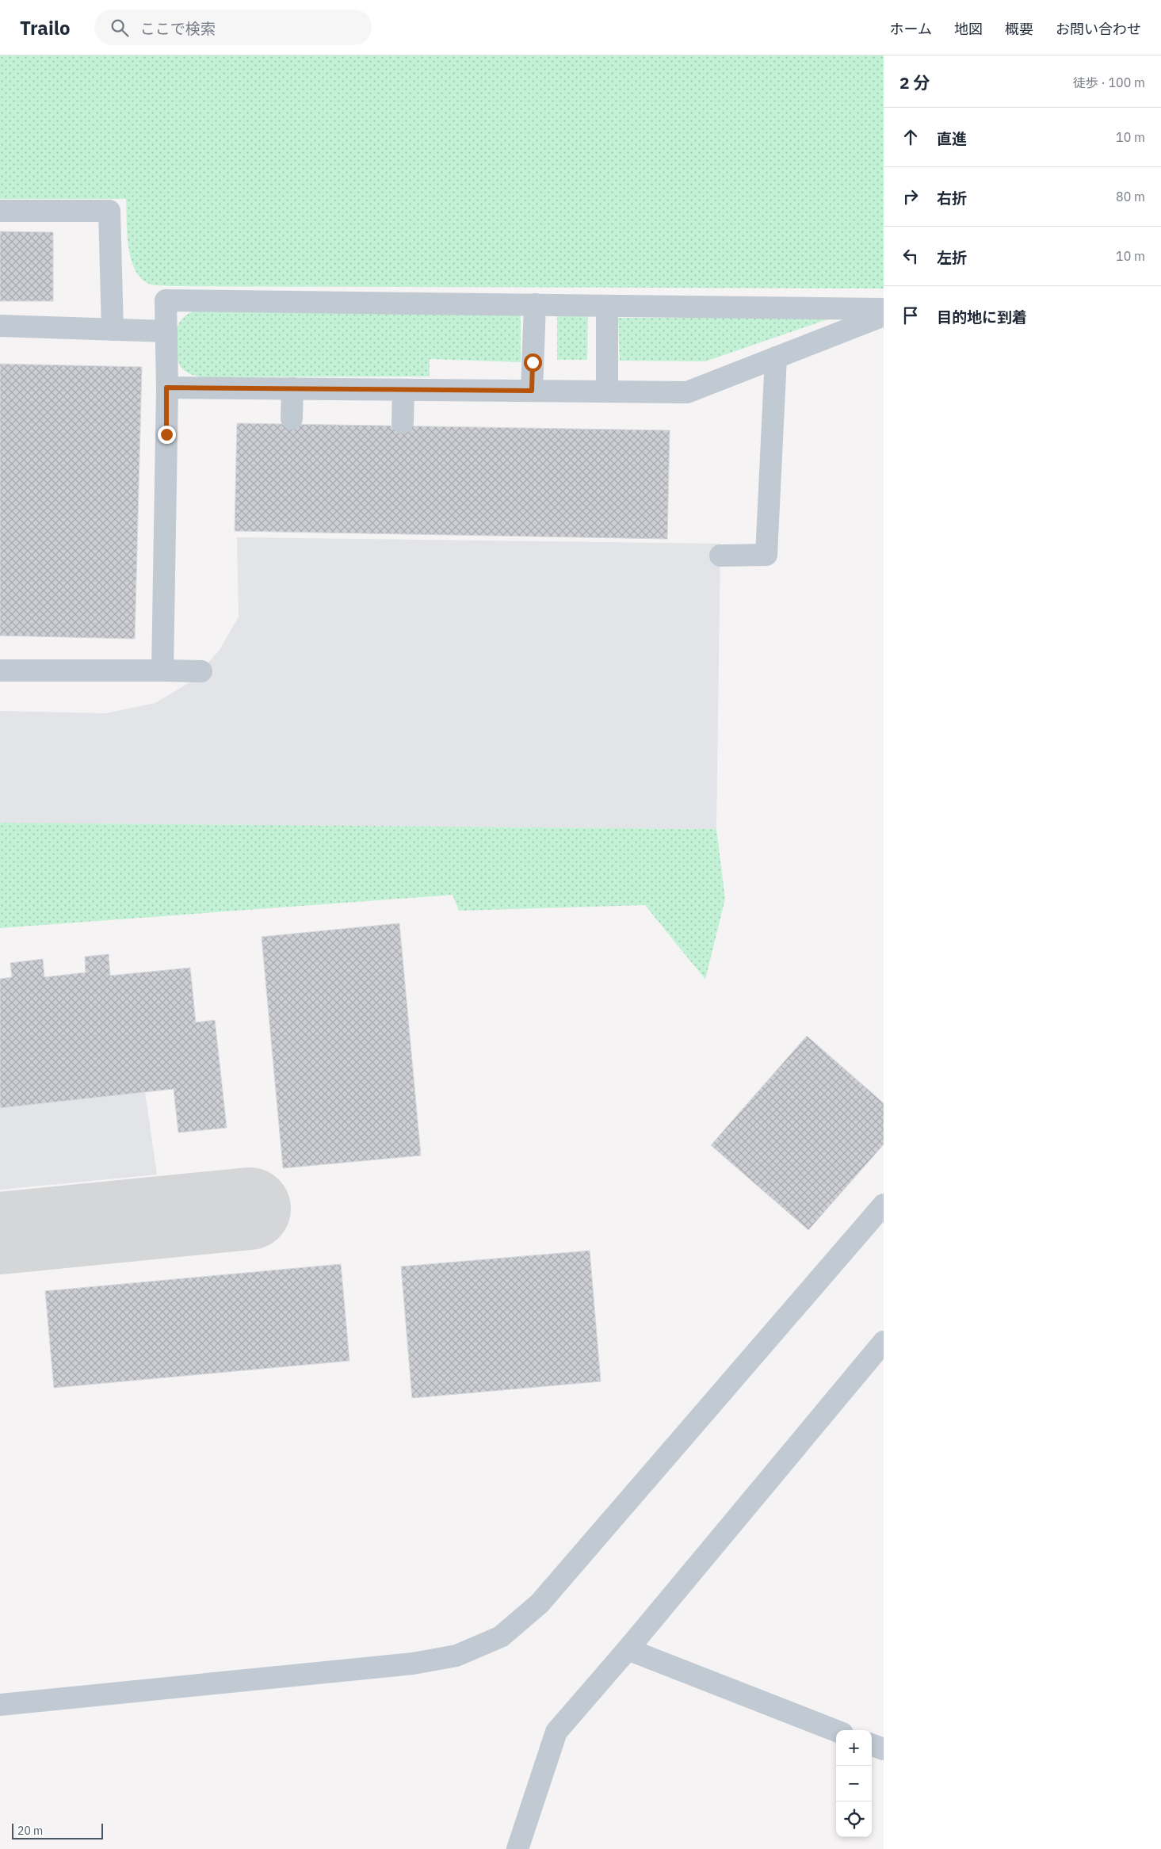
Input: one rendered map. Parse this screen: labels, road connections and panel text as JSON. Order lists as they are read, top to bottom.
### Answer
{
  "scale_bar": "20 m",
  "page": {
    "header": "Trailo",
    "search": "ここで検索",
    "nav": [
      "ホーム",
      "地図",
      "概要",
      "お問い合わせ"
    ],
    "heading": ["2 分", "徒歩 · 100 m"],
    "list": [
      ["直進", "10 m"],
      ["右折", "80 m"],
      ["左折", "10 m"],
      "目的地に到着"
    ],
    "map_buttons": ["+", "−"],
    "scale": "20 m"
  }
}
